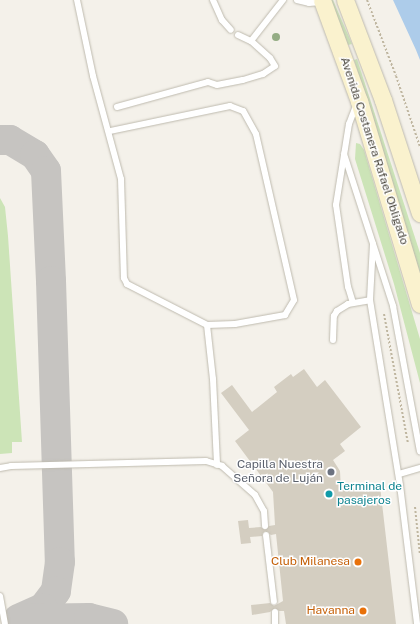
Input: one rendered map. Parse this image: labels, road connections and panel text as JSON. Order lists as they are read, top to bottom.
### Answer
{
  "streets": {
    "main road": ["Avenida Costanera Rafael Obligado"]
  },
  "places": [
    "Capilla Nuestra Señora de Luján",
    "Terminal de pasajeros",
    "Club Milanesa",
    "Havanna"
  ]
}
